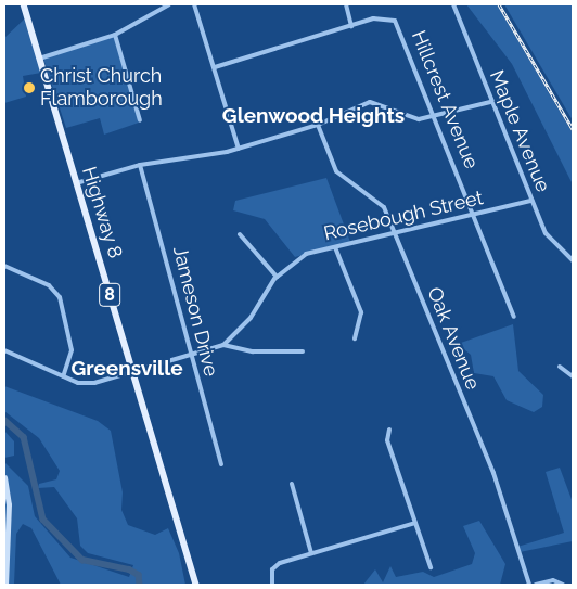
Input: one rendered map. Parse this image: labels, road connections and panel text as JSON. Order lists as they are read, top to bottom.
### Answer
{
  "streets": {
    "main road": ["Highway 8", "8"],
    "street": [
      "Hillcrest Avenue",
      "Maple Avenue",
      "Rosebough Street",
      "Jameson Drive",
      "Oak Avenue"
    ]
  },
  "crossings": [
    ["Hillcrest Avenue", "Rosebough Street"],
    ["Maple Avenue", "Rosebough Street"],
    ["Highway 8", "Rosebough Street"],
    ["Rosebough Street", "Jameson Drive"],
    ["Rosebough Street", "Oak Avenue"]
  ],
  "districts": ["Glenwood Heights", "Greensville"],
  "places": ["Christ Church Flamborough"]
}
